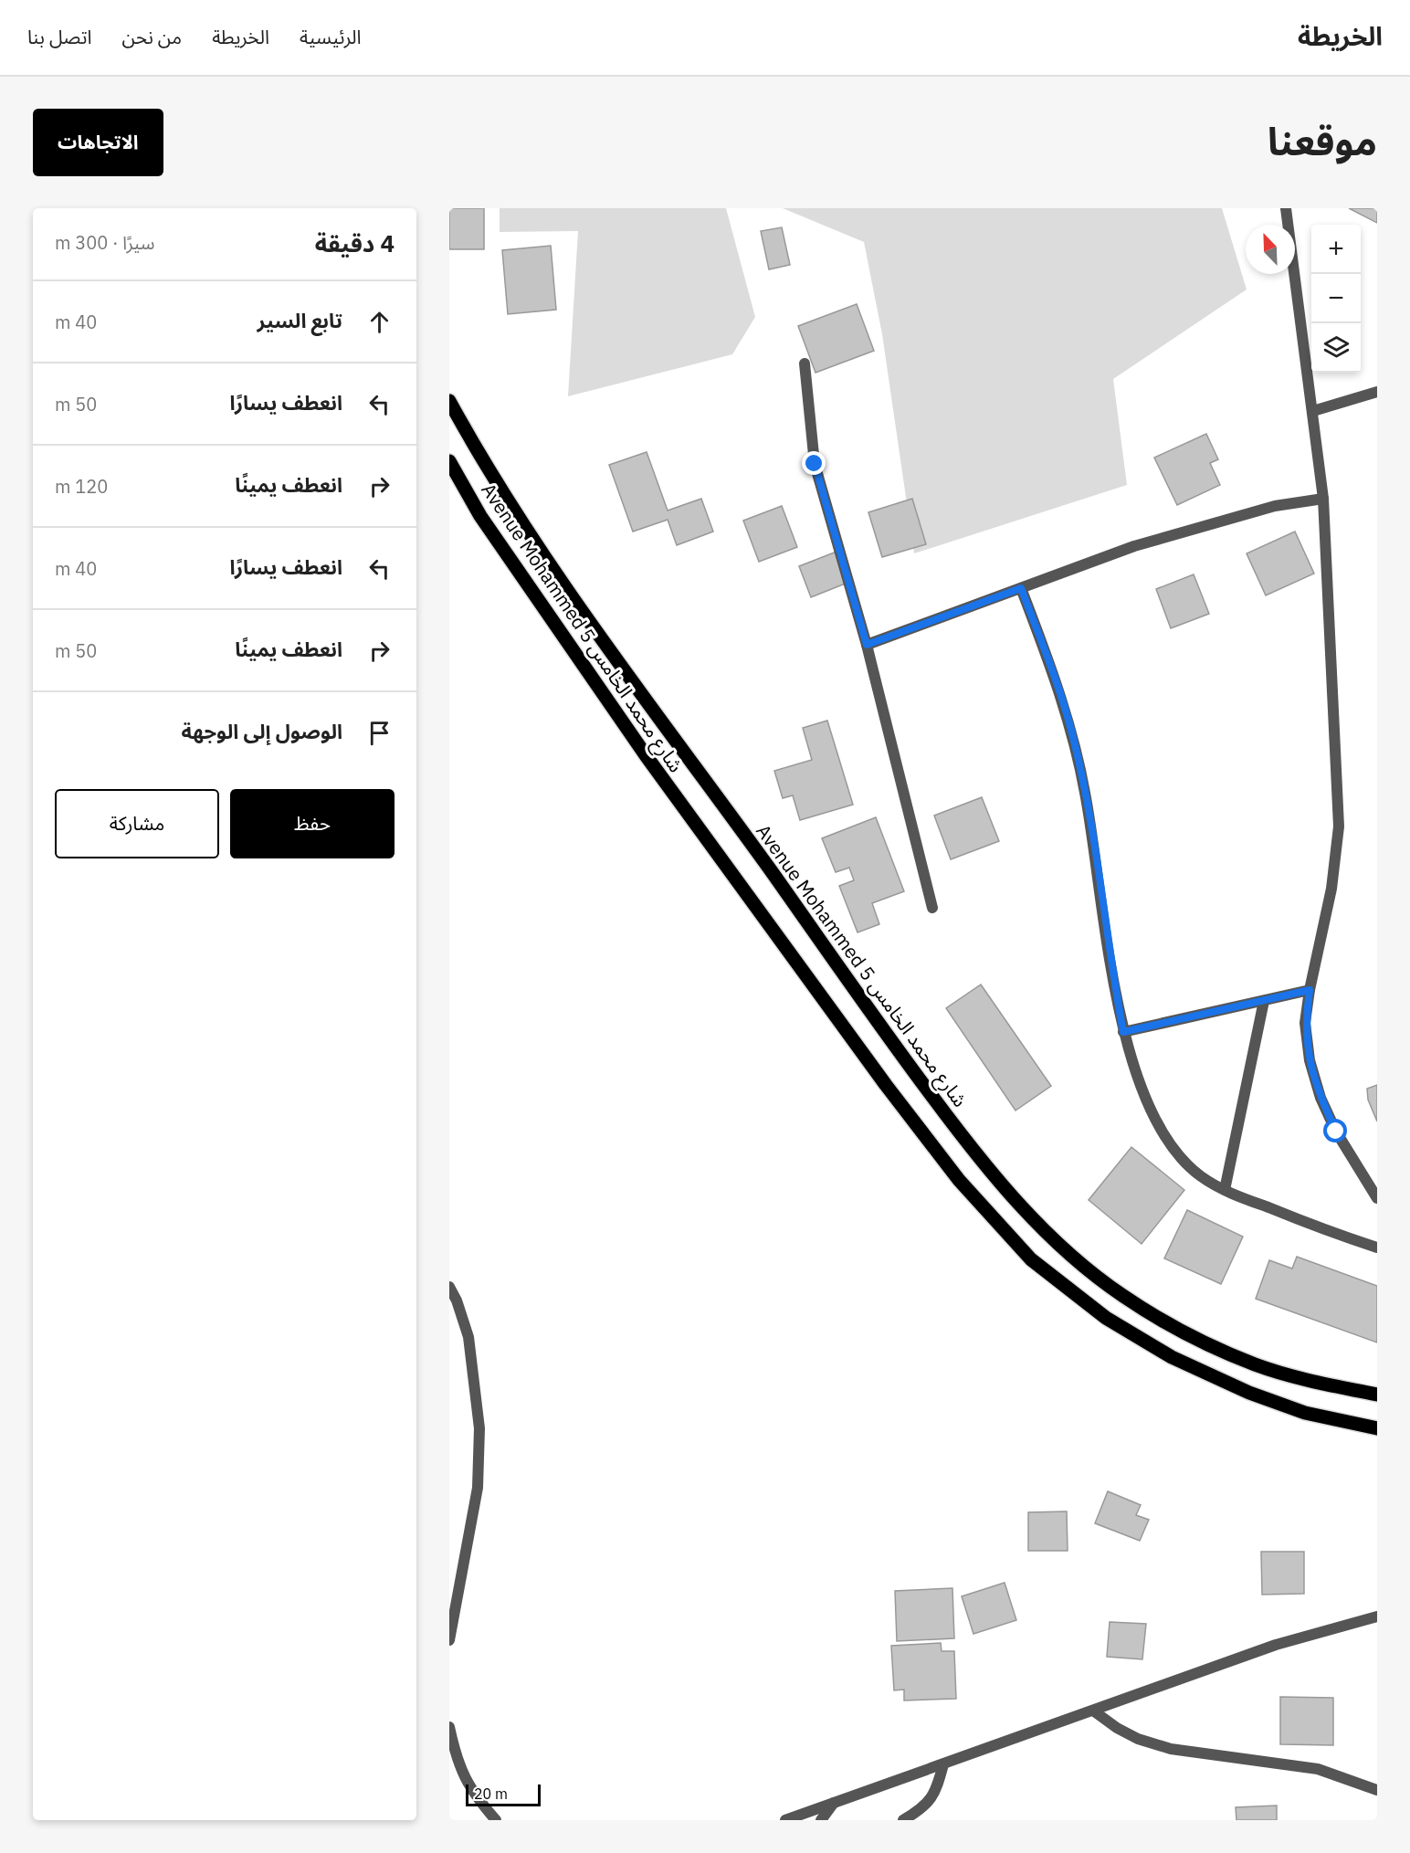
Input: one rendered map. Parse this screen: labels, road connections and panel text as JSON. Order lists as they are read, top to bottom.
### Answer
{
  "streets": {
    "main road": ["Avenue Mohammed 5 شارع محمد الخامس"]
  },
  "scale_bar": "20 m",
  "north": "top left",
  "page": {
    "header": "الخريطة",
    "nav": [
      "الرئيسية",
      "الخريطة",
      "من نحن",
      "اتصل بنا"
    ],
    "title": "موقعنا",
    "buttons": [
      "الاتجاهات",
      ["حفظ", "مشاركة"]
    ],
    "heading": ["4 دقيقة", "سيرًا · 300 m"],
    "map_buttons": ["+", "−"],
    "list": [
      ["تابع السير", "40 m"],
      ["انعطف يسارًا", "50 m"],
      ["انعطف يمينًا", "120 m"],
      ["انعطف يسارًا", "40 m"],
      ["انعطف يمينًا", "50 m"],
      "الوصول إلى الوجهة"
    ],
    "scale": "20 m"
  }
}
